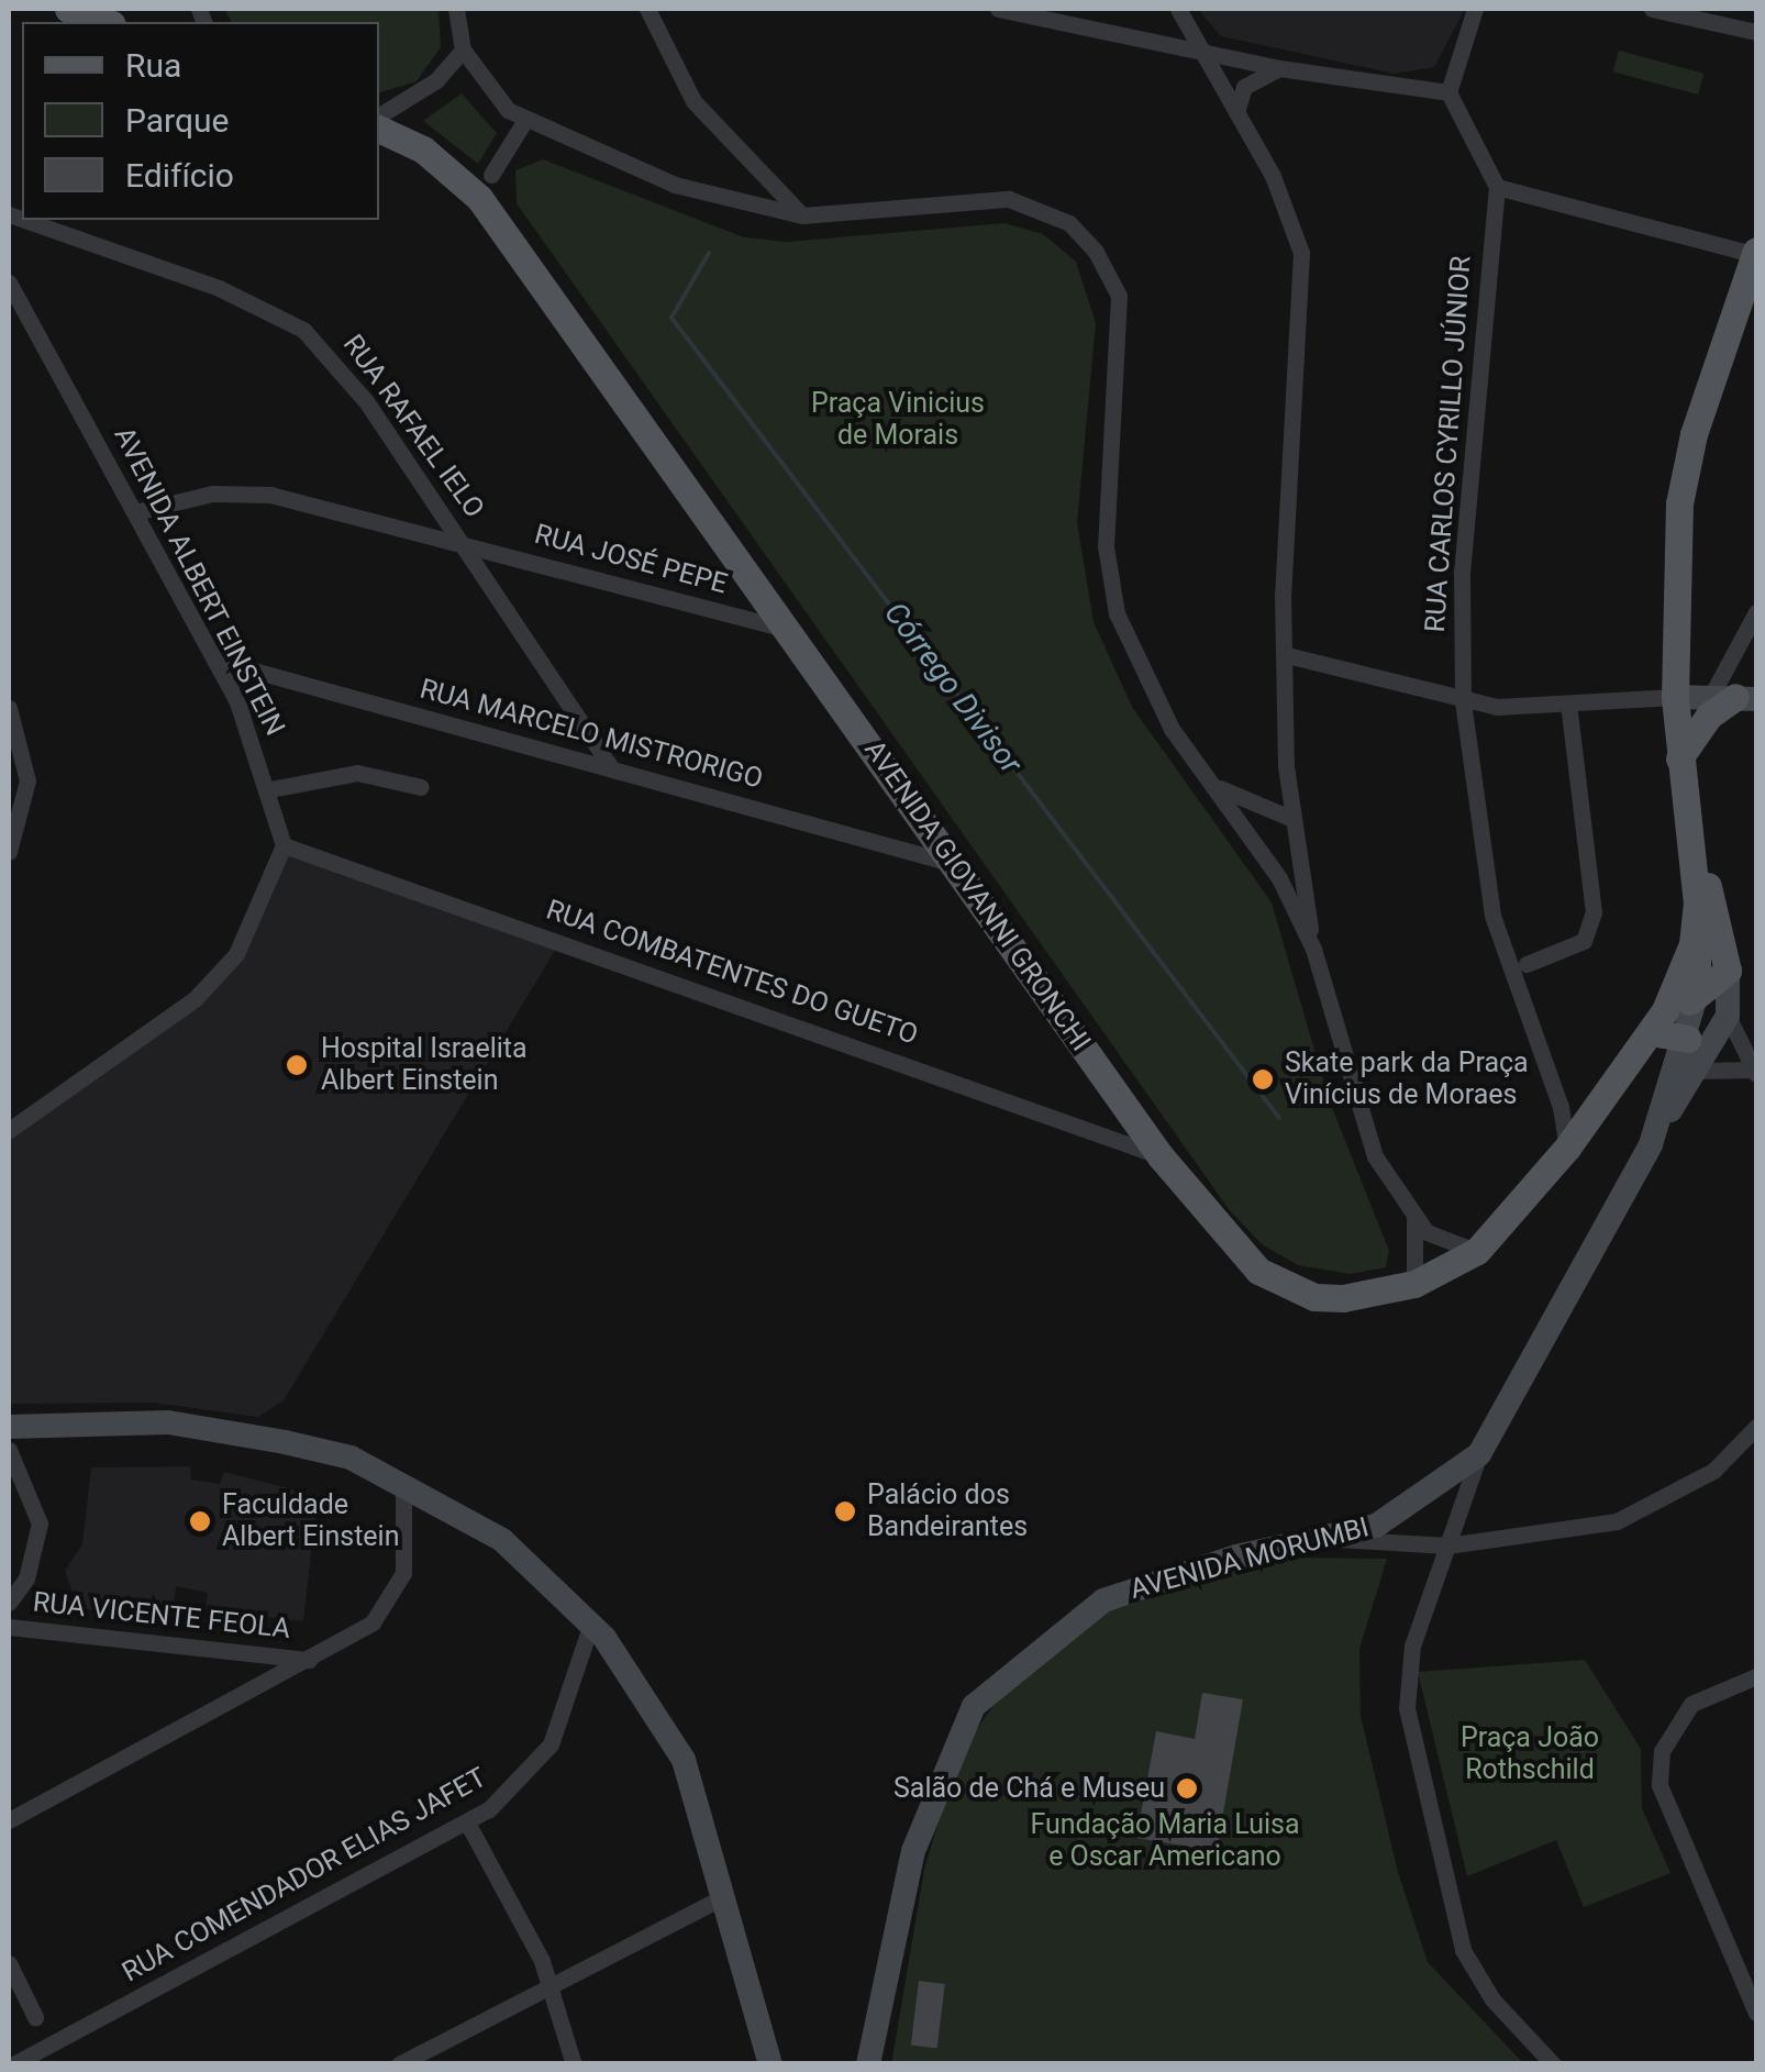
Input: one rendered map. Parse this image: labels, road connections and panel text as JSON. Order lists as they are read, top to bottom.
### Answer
{
  "streets": {
    "main road": ["AVENIDA GIOVANNI GRONCHI", "AVENIDA MORUMBI"],
    "street": [
      "RUA RAFAEL IELO",
      "RUA CARLOS CYRILLO JÚNIOR",
      "RUA JOSÉ PEPE",
      "AVENIDA ALBERT EINSTEIN",
      "RUA MARCELO MISTRORIGO",
      "RUA COMBATENTES DO GUETO",
      "RUA VICENTE FEOLA",
      "RUA COMENDADOR ELIAS JAFET"
    ]
  },
  "crossings": [
    ["RUA RAFAEL IELO", "RUA JOSÉ PEPE"],
    ["RUA RAFAEL IELO", "RUA MARCELO MISTRORIGO"],
    ["RUA CARLOS CYRILLO JÚNIOR", "AVENIDA GIOVANNI GRONCHI"],
    ["RUA JOSÉ PEPE", "AVENIDA ALBERT EINSTEIN"],
    ["RUA JOSÉ PEPE", "AVENIDA GIOVANNI GRONCHI"],
    ["AVENIDA ALBERT EINSTEIN", "RUA MARCELO MISTRORIGO"],
    ["AVENIDA ALBERT EINSTEIN", "RUA COMBATENTES DO GUETO"],
    ["RUA MARCELO MISTRORIGO", "AVENIDA GIOVANNI GRONCHI"],
    ["AVENIDA GIOVANNI GRONCHI", "RUA COMBATENTES DO GUETO"],
    ["AVENIDA GIOVANNI GRONCHI", "AVENIDA MORUMBI"]
  ],
  "water": ["Córrego Divisor"],
  "parks": ["Praça Vinicius de Morais", "Praça João Rothschild", "Fundação Maria Luisa e Oscar Americano"],
  "places": [
    "Hospital Israelita Albert Einstein",
    "Skate park da Praça Vinícius de Moraes",
    "Palácio dos Bandeirantes",
    "Faculdade Albert Einstein",
    "Salão de Chá e Museu"
  ],
  "legend": ["Rua", "Parque", "Edifício"]
}
